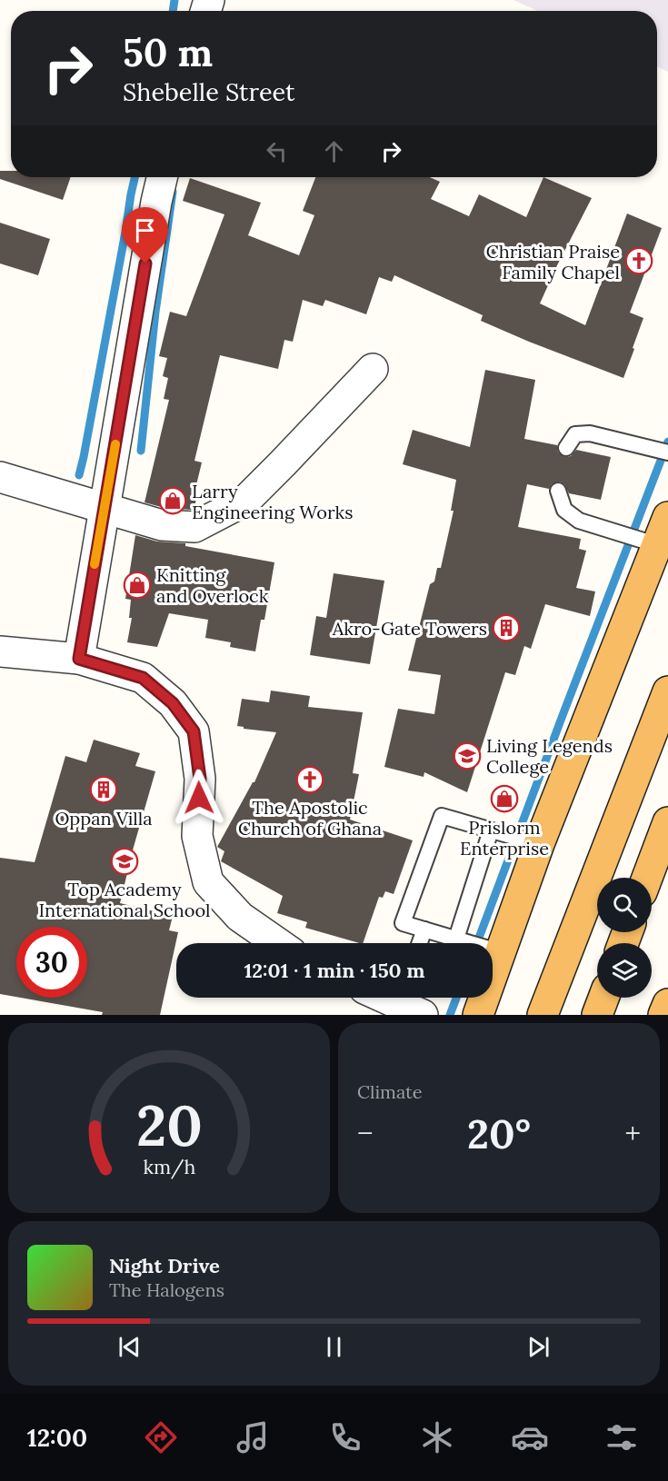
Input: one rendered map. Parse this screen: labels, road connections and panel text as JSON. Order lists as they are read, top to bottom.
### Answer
{
  "places": {
    "church": ["Christian Praise Family Chapel", "The Apostolic Church of Ghana"],
    "shop": ["Larry Engineering Works", "Knitting and Overlock", "Prislorm Enterprise"],
    "building": ["Akro-Gate Towers", "Oppan Villa"],
    "school or university": ["Living Legends College", "Top Academy International School"]
  },
  "page": {
    "turn": ["50 m", "Shebelle Street"],
    "limit": "30",
    "trip": "12:01 · 1 min · 150 m",
    "tile": "Climate",
    "heat": ["−", "20°", "+"],
    "song": ["Night Drive", "The Halogens"],
    "tabs": "12:00",
    "gauge": ["20", "km/h"]
  }
}
